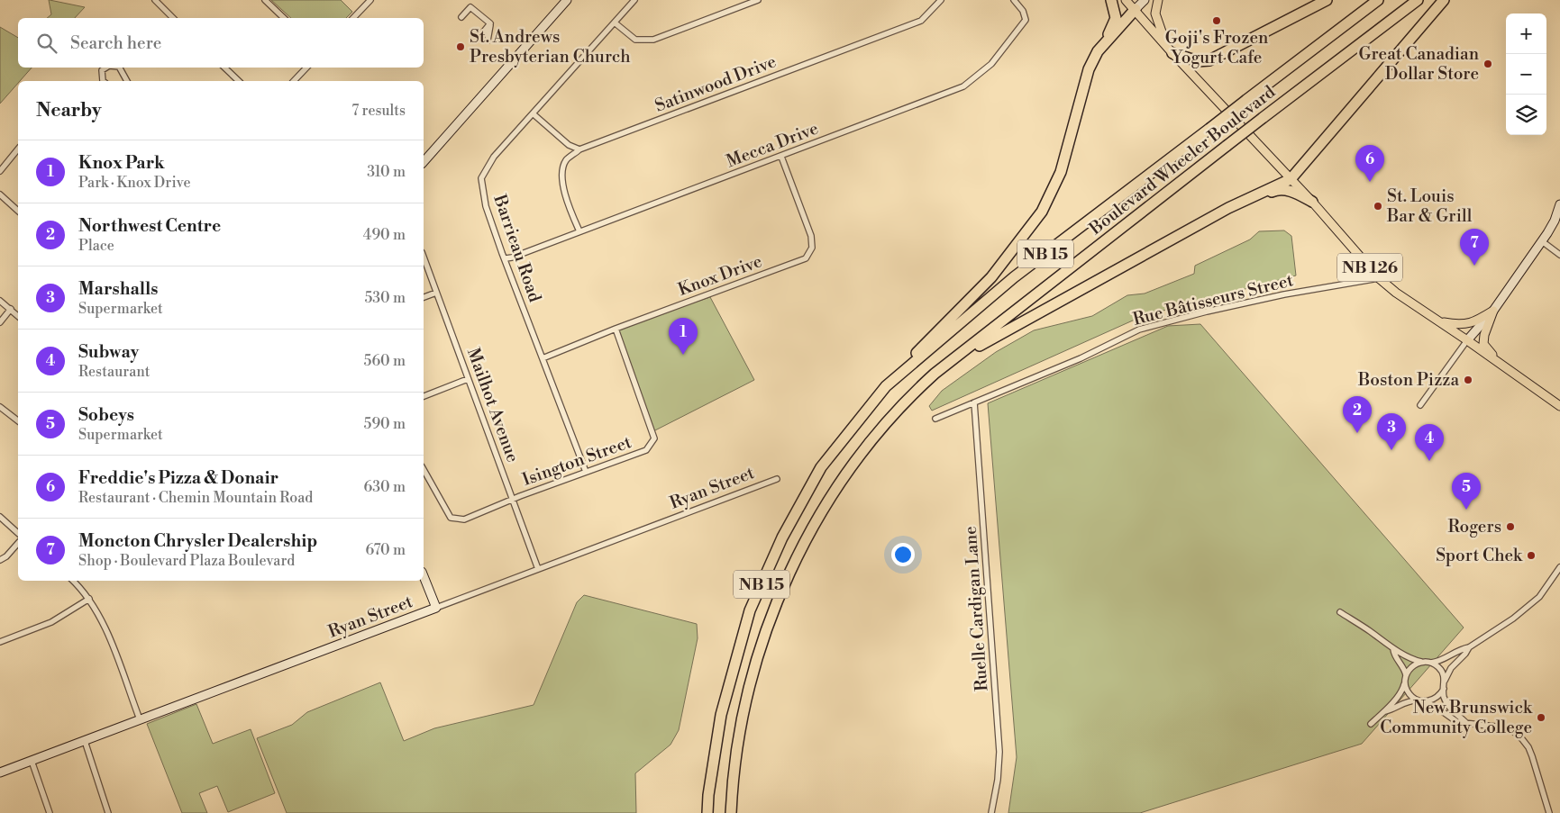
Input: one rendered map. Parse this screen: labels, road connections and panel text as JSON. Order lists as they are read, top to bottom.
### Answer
{
  "streets": {
    "highway": ["Boulevard Wheeler Boulevard", "NB 15"],
    "main road": ["NB 126"],
    "street": [
      "Satinwood Drive",
      "Mecca Drive",
      "Barrieau Road",
      "Knox Drive",
      "Rue Bâtisseurs Street",
      "Mailhot Avenue",
      "Isington Street",
      "Ryan Street",
      "Ruelle Cardigan Lane"
    ]
  },
  "crossings": [
    ["Satinwood Drive", "Mecca Drive"],
    ["Mecca Drive", "Barrieau Road"],
    ["Mecca Drive", "Knox Drive"],
    ["Barrieau Road", "Knox Drive"],
    ["Barrieau Road", "Isington Street"],
    ["NB 126", "Rue Bâtisseurs Street"],
    ["Knox Drive", "Isington Street"],
    ["Rue Bâtisseurs Street", "Ruelle Cardigan Lane"],
    ["Mailhot Avenue", "Isington Street"],
    ["Mailhot Avenue", "Ryan Street"]
  ],
  "places": [
    "Goji's Frozen Yogurt Cafe",
    "St. Andrews Presbyterian Church",
    "Great Canadian Dollar Store",
    "St. Louis Bar & Grill",
    "Boston Pizza",
    "Rogers",
    "Sport Chek",
    "New Brunswick Community College"
  ],
  "page": {
    "map_buttons": ["+", "−"],
    "search": "Search here",
    "heading": ["Nearby", "7 results"],
    "list": [
      {
        "mark": "1",
        "name": "Knox Park",
        "note": "Park · Knox Drive",
        "value": "310 m"
      },
      {
        "mark": "2",
        "name": "Northwest Centre",
        "note": "Place",
        "value": "490 m"
      },
      {
        "mark": "3",
        "name": "Marshalls",
        "note": "Supermarket",
        "value": "530 m"
      },
      {
        "mark": "4",
        "name": "Subway",
        "note": "Restaurant",
        "value": "560 m"
      },
      {
        "mark": "5",
        "name": "Sobeys",
        "note": "Supermarket",
        "value": "590 m"
      },
      {
        "mark": "6",
        "name": "Freddie's Pizza & Donair",
        "note": "Restaurant · Chemin Mountain Road",
        "value": "630 m"
      },
      {
        "mark": "7",
        "name": "Moncton Chrysler Dealership",
        "note": "Shop · Boulevard Plaza Boulevard",
        "value": "670 m"
      }
    ],
    "pins": [
      "6",
      "7",
      "1",
      "2",
      "3",
      "4",
      "5"
    ]
  }
}
